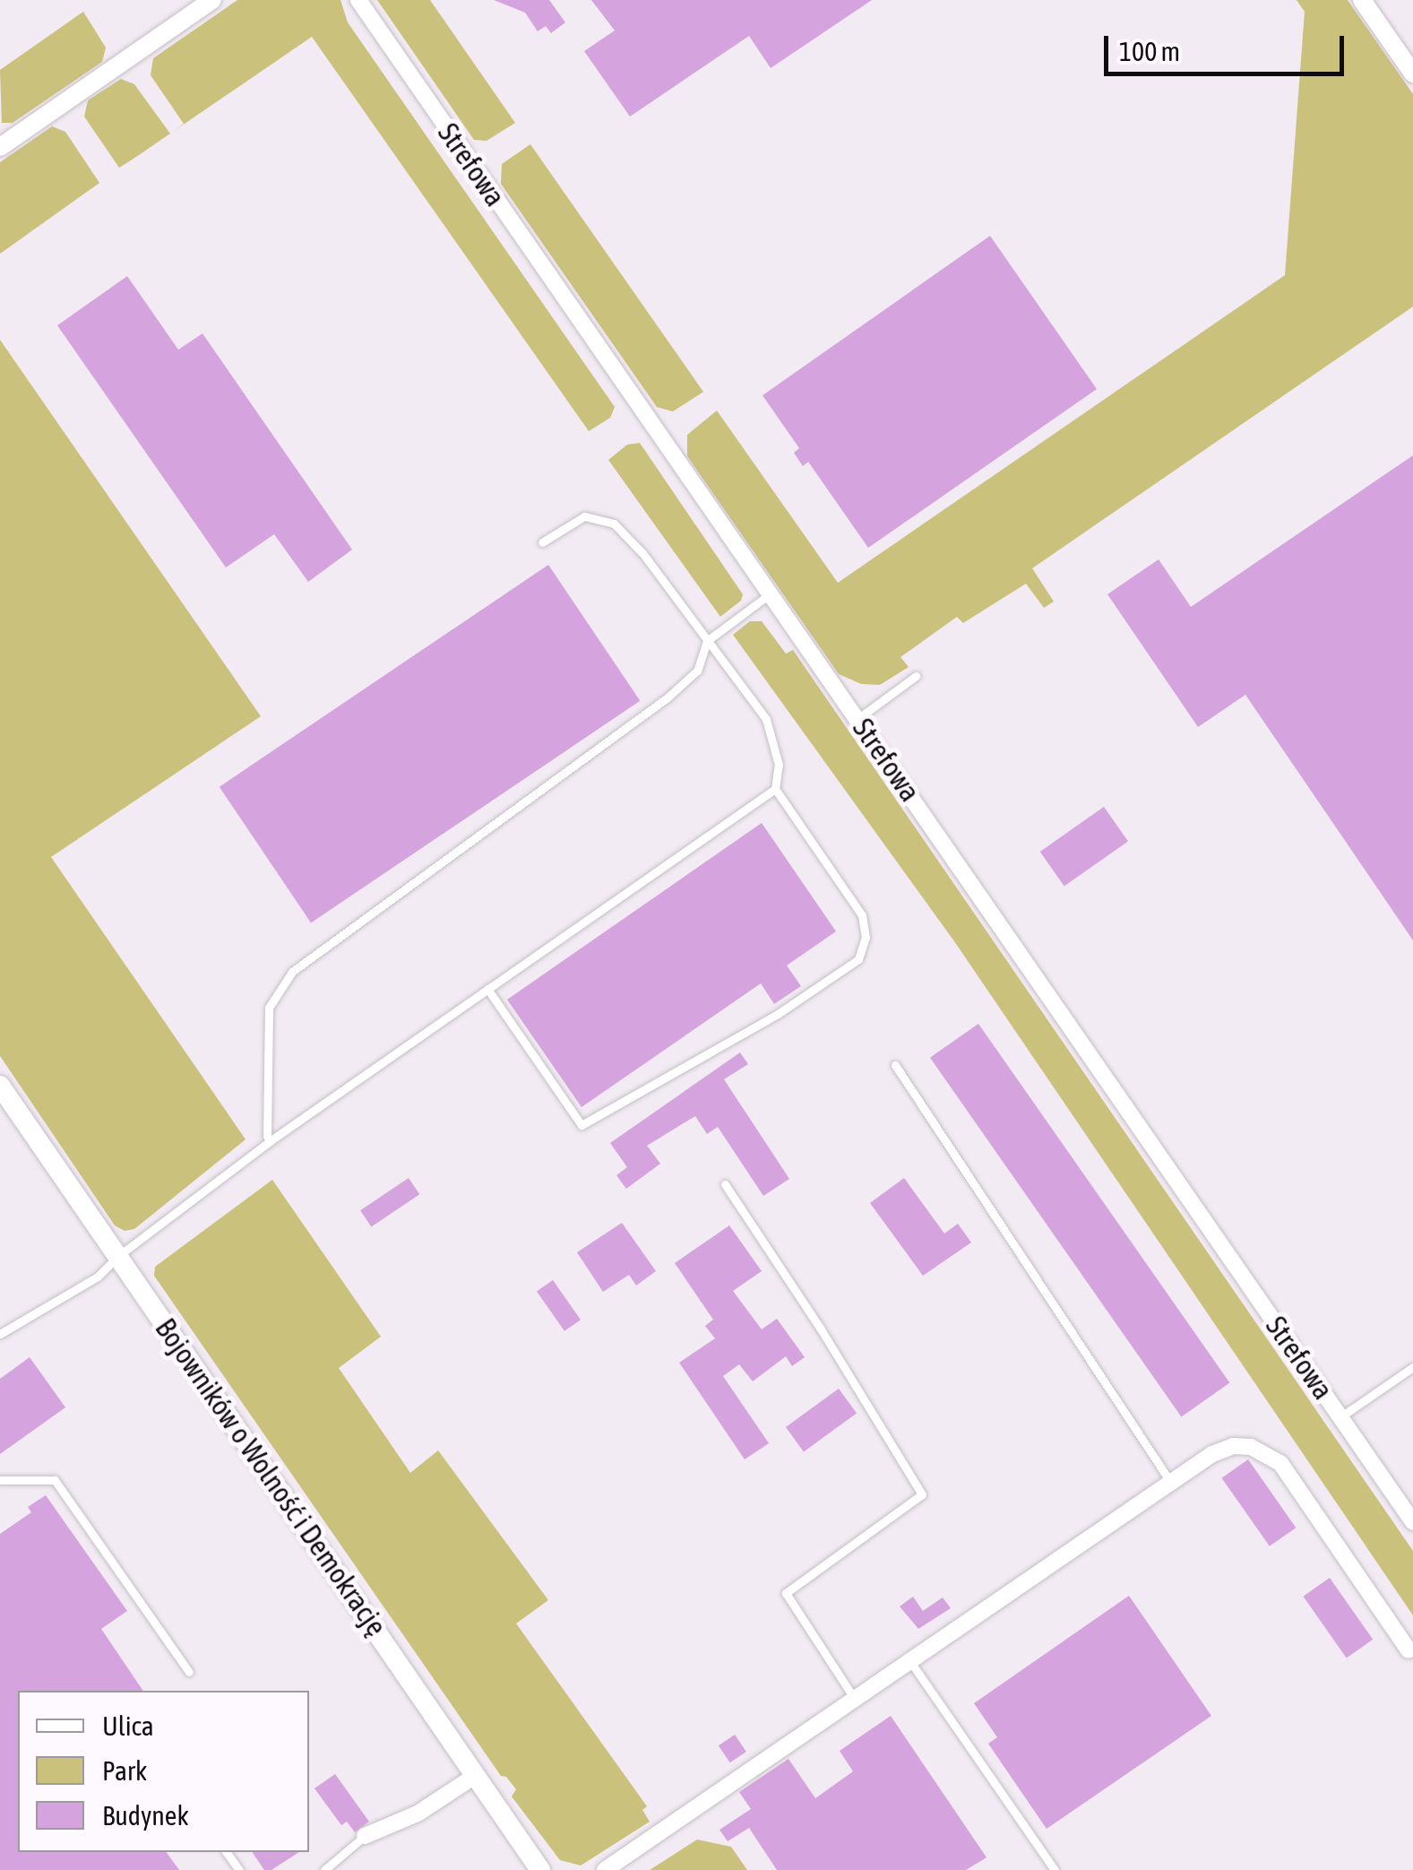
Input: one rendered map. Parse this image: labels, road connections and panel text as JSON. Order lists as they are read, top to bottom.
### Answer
{
  "streets": {
    "main road": ["Bojowników o Wolność i Demokrację"],
    "street": ["Strefowa"]
  },
  "legend": ["Ulica", "Park", "Budynek"],
  "scale_bar": "100 m"
}
